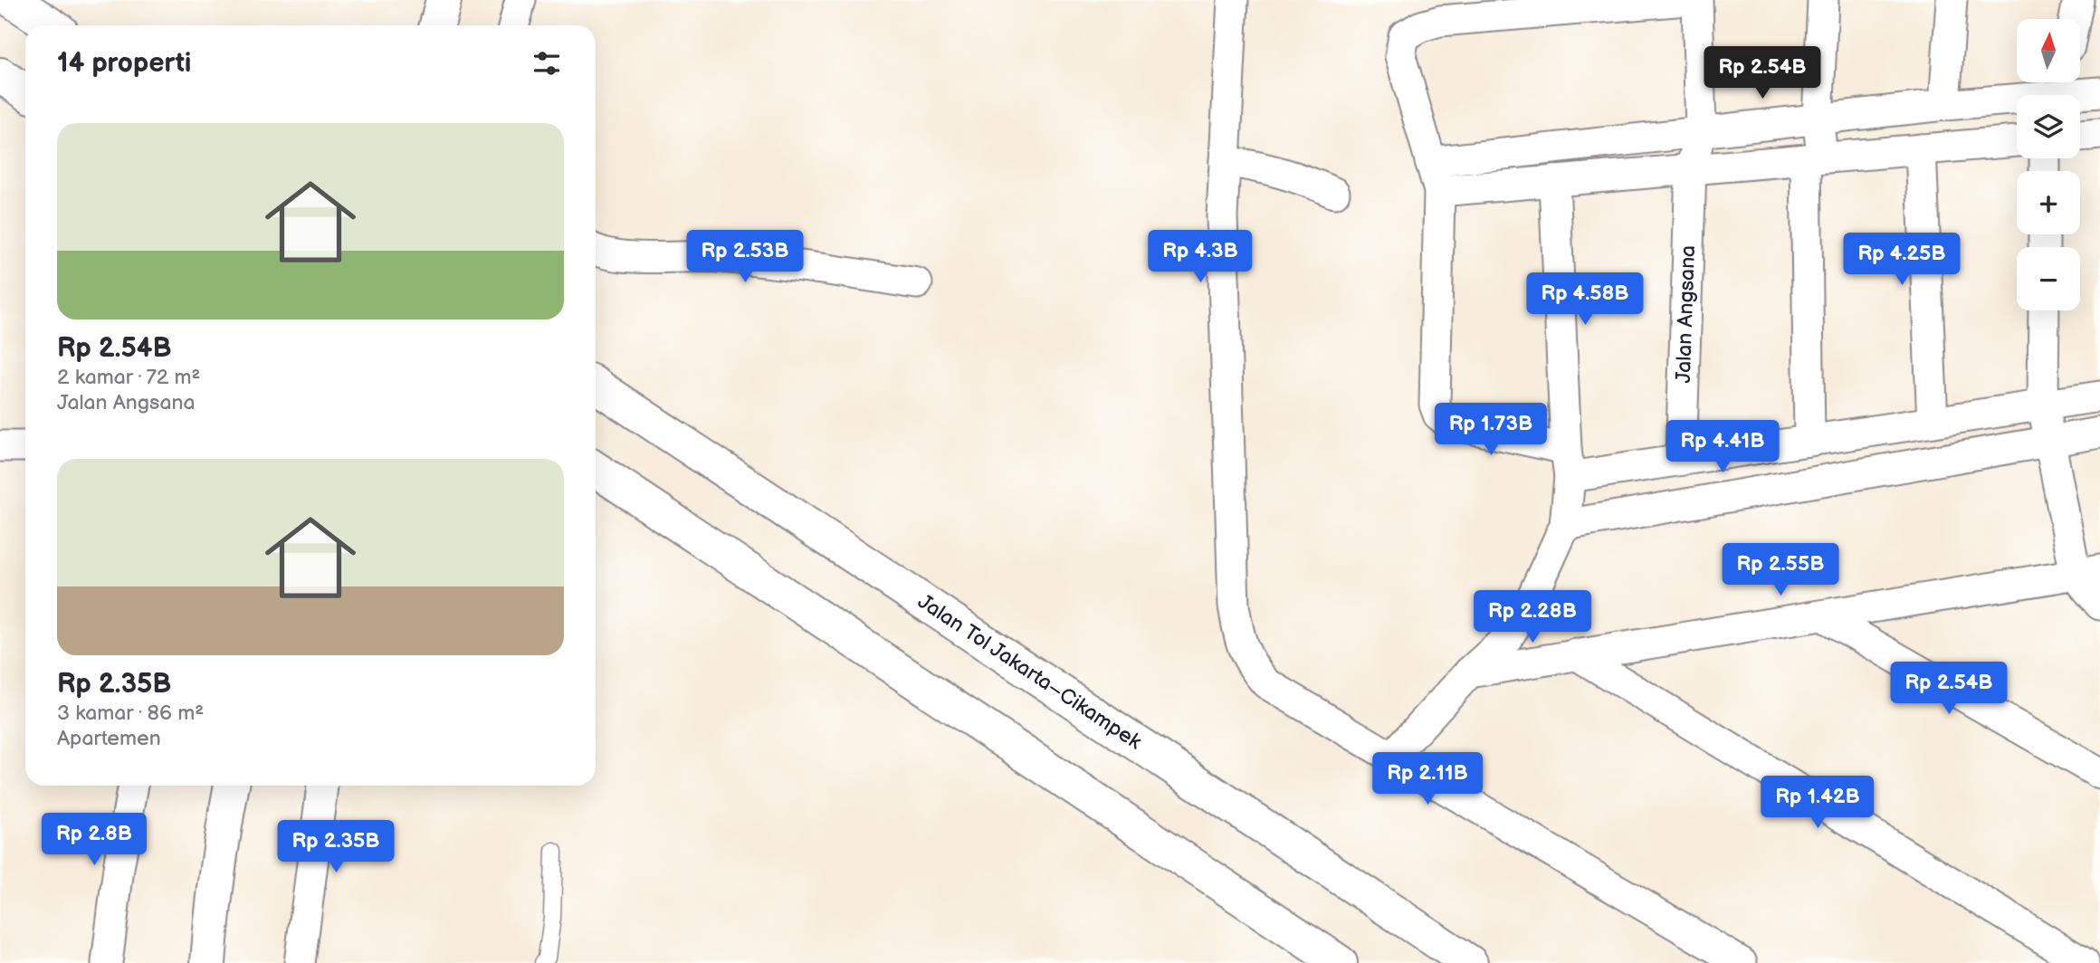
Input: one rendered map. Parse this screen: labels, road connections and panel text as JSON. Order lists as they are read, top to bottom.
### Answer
{
  "streets": {
    "main road": ["Jalan Tol Jakarta–Cikampek"],
    "street": ["Jalan Angsana"]
  },
  "north": "top",
  "page": {
    "map_buttons": ["+", "−"],
    "heading": "14 properti",
    "price": [
      "Rp 2.54B",
      "Rp 2.53B",
      "Rp 4.3B",
      "Rp 4.25B",
      "Rp 4.58B",
      "Rp 1.73B",
      "Rp 4.41B",
      "Rp 2.55B",
      "Rp 2.28B",
      "Rp 2.54B",
      "Rp 2.11B",
      "Rp 1.42B",
      "Rp 2.8B",
      "Rp 2.35B"
    ],
    "list": [
      {
        "name": "Rp 2.54B",
        "note": "2 kamar · 72 m² · Jalan Angsana"
      },
      {
        "name": "Rp 2.35B",
        "note": "3 kamar · 86 m² · Apartemen"
      }
    ]
  }
}
